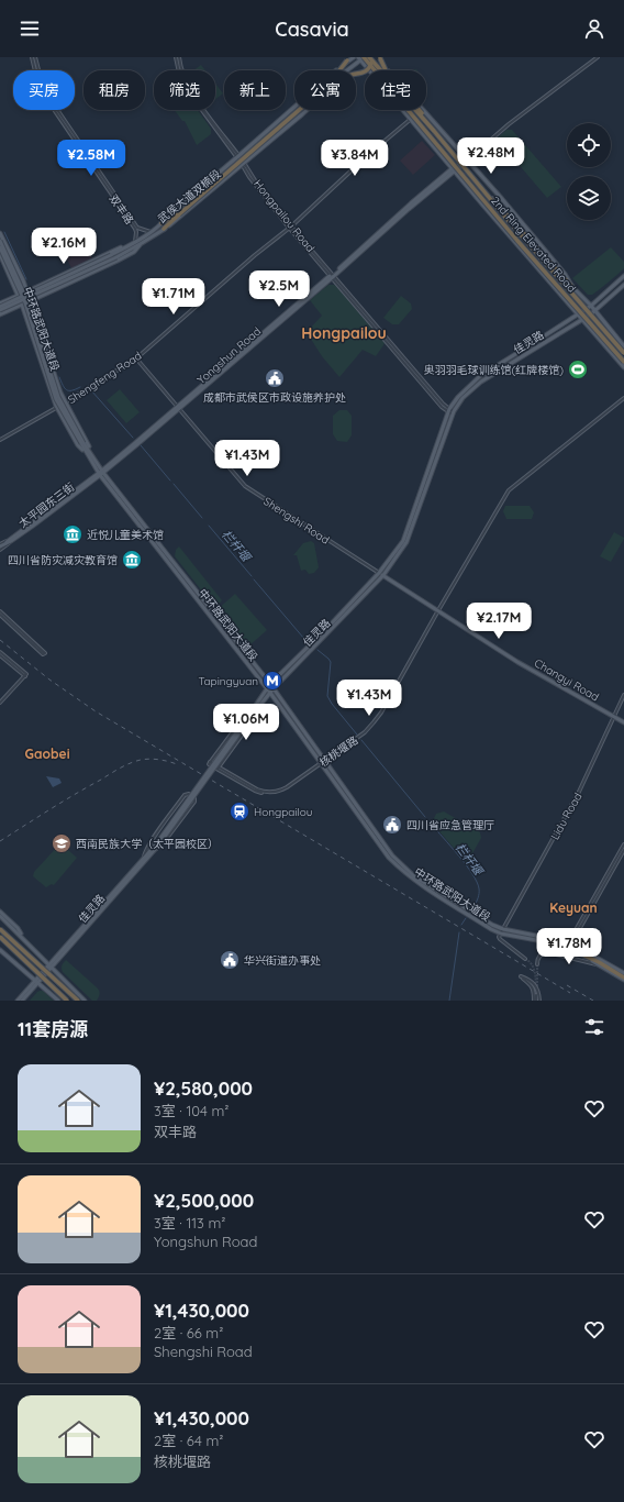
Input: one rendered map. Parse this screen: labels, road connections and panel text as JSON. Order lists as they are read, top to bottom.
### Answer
{
  "streets": {
    "highway": ["2nd Ring Elevated Road"],
    "main road": [
      "武侯大道双楠段",
      "中环路武阳大道段",
      "佳灵路",
      "Yongshun Road",
      "太平园东三街",
      "Changyi Road"
    ],
    "street": [
      "双丰路",
      "Hongpailou Road",
      "Shengfeng Road",
      "Shengshi Road",
      "核桃堰路",
      "Lidu Road"
    ]
  },
  "crossings": [
    ["武侯大道双楠段", "双丰路"],
    ["武侯大道双楠段", "Hongpailou Road"],
    ["武侯大道双楠段", "2nd Ring Elevated Road"],
    ["Hongpailou Road", "佳灵路"],
    ["Hongpailou Road", "Yongshun Road"],
    ["Hongpailou Road", "Shengfeng Road"],
    ["中环路武阳大道段", "佳灵路"],
    ["中环路武阳大道段", "Yongshun Road"],
    ["中环路武阳大道段", "太平园东三街"],
    ["中环路武阳大道段", "核桃堰路"],
    ["中环路武阳大道段", "Lidu Road"],
    ["佳灵路", "Shengshi Road"],
    ["佳灵路", "Changyi Road"],
    ["Yongshun Road", "太平园东三街"],
    ["Yongshun Road", "Shengshi Road"],
    ["Shengfeng Road", "Shengshi Road"],
    ["Shengshi Road", "Changyi Road"],
    ["Changyi Road", "核桃堰路"],
    ["Changyi Road", "Lidu Road"]
  ],
  "districts": ["Hongpailou", "Gaobei", "Keyuan"],
  "water": ["栏杆堰"],
  "places": {
    "sports": ["奥羽羽毛球训练馆(红牌楼馆)"],
    "public building": ["成都市武侯区市政设施养护处", "四川省应急管理厅", "华兴街道办事处"],
    "museum": ["近悦儿童美术馆", "四川省防灾减灾教育馆"],
    "metro station": ["Tapingyuan"],
    "station": ["Hongpailou"],
    "school or university": ["西南民族大学（太平园校区）"]
  },
  "page": {
    "header": "Casavia",
    "chip": [
      "买房",
      "租房",
      "筛选",
      "新上",
      "公寓",
      "住宅"
    ],
    "price": [
      "¥2.48M",
      "¥2.58M",
      "¥3.84M",
      "¥2.16M",
      "¥2.5M",
      "¥1.71M",
      "¥1.43M",
      "¥2.17M",
      "¥1.43M",
      "¥1.06M",
      "¥1.78M"
    ],
    "heading": "11套房源",
    "list": [
      {
        "name": "¥2,580,000",
        "note": "3室 · 104 m² · 双丰路"
      },
      {
        "name": "¥2,500,000",
        "note": "3室 · 113 m² · Yongshun Road"
      },
      {
        "name": "¥1,430,000",
        "note": "2室 · 66 m² · Shengshi Road"
      },
      {
        "name": "¥1,430,000",
        "note": "2室 · 64 m² · 核桃堰路"
      }
    ]
  }
}
